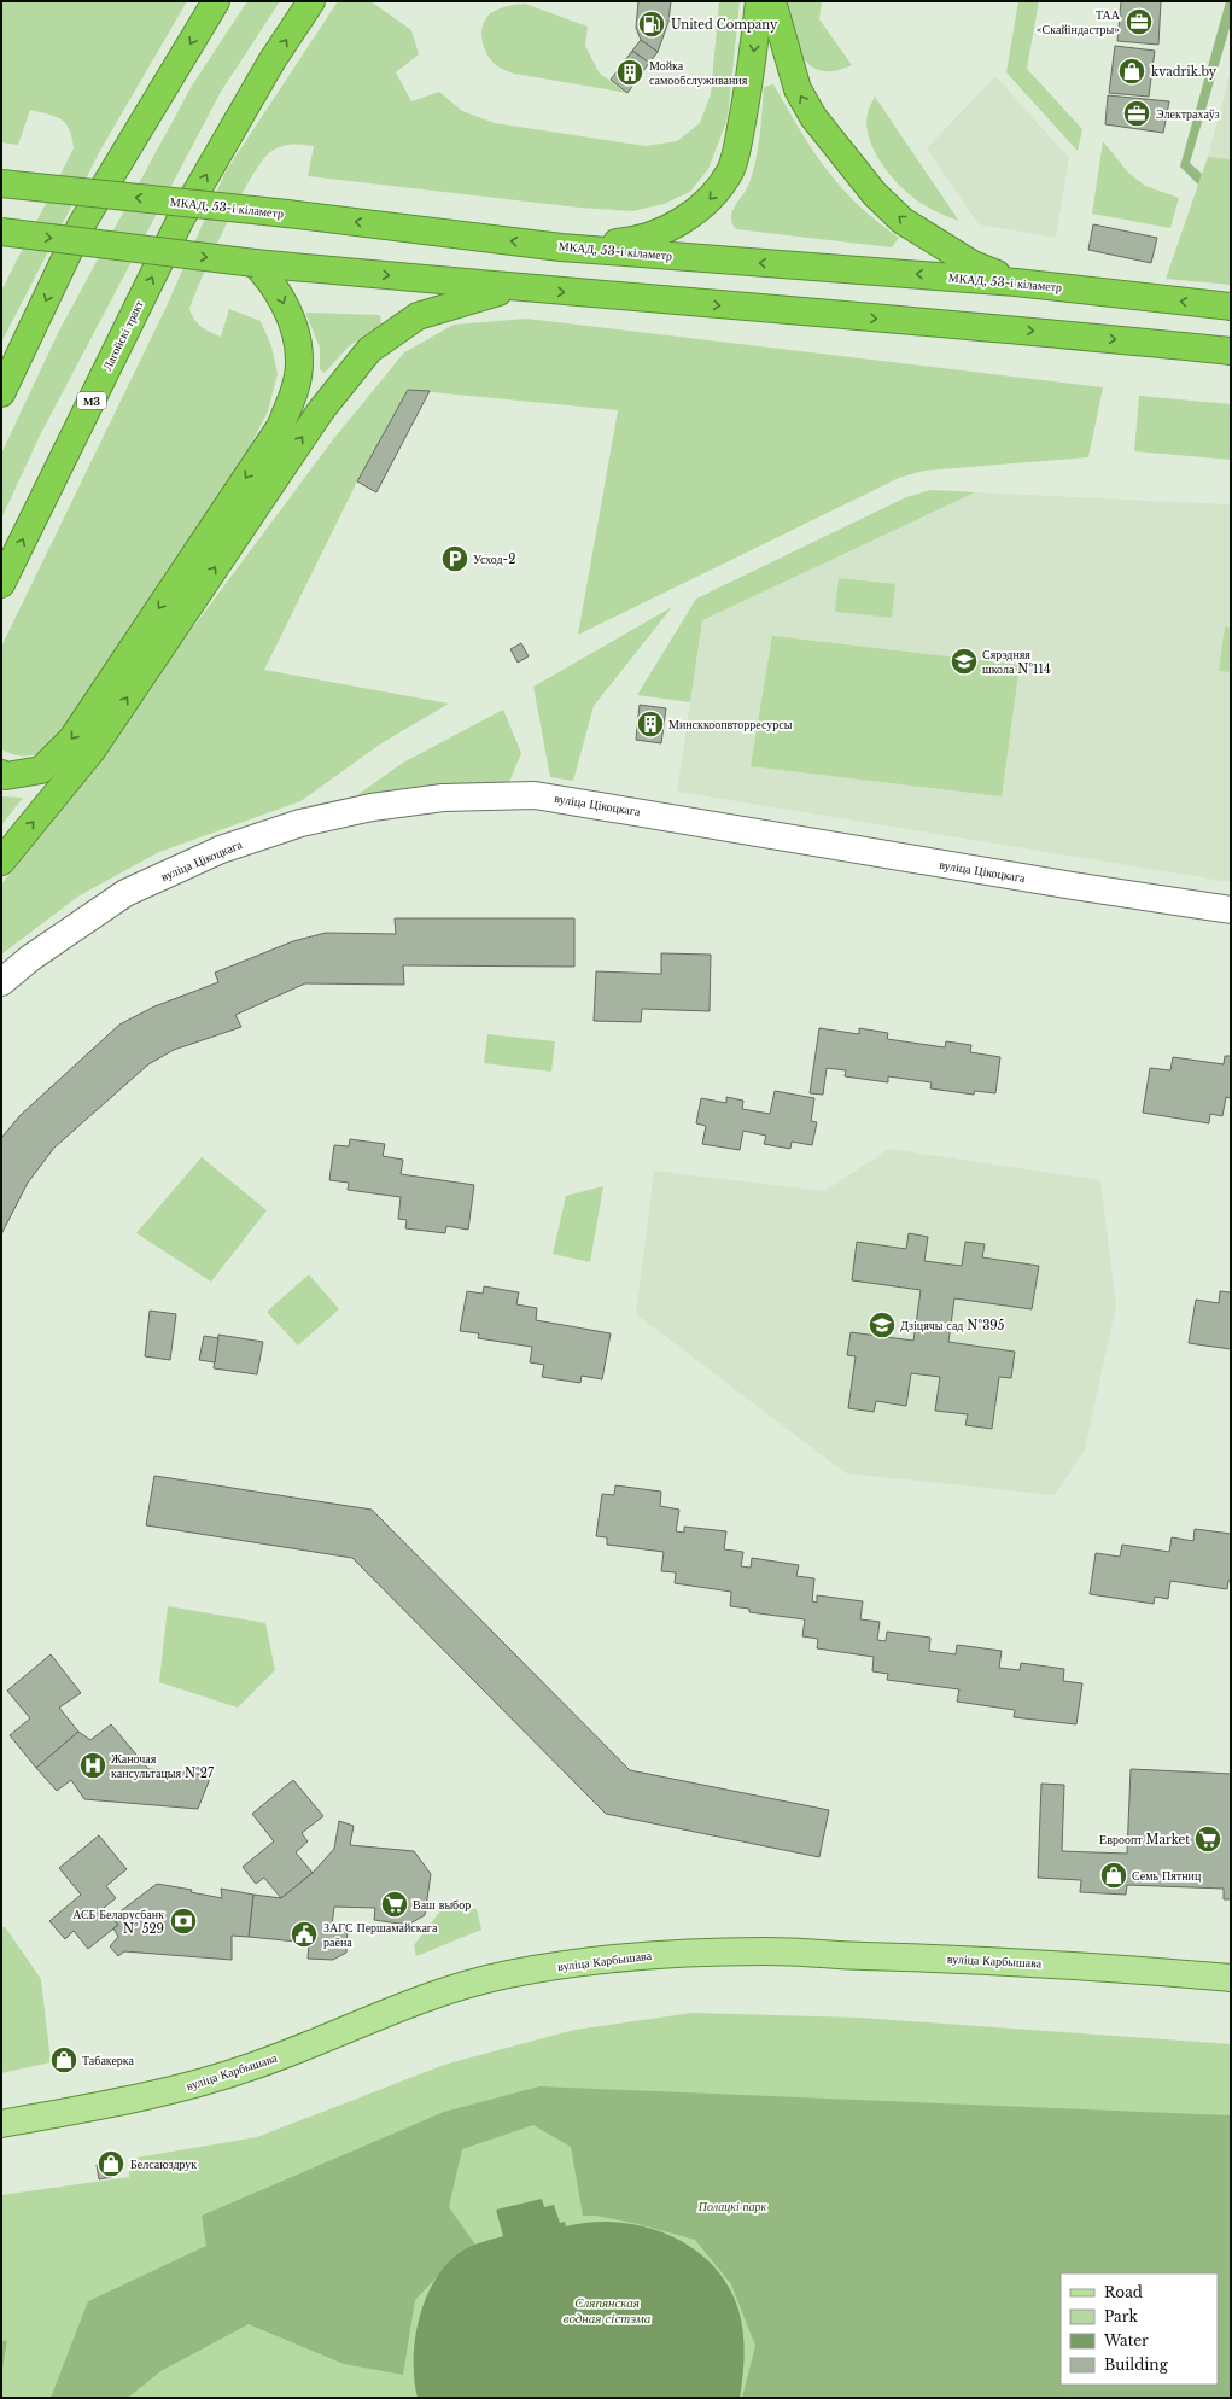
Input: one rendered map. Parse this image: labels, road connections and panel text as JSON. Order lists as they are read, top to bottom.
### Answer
{
  "streets": {
    "highway": ["МКАД, 53-і кіламетр", "Лагойскі тракт", "М3"],
    "main road": ["вуліца Карбышава"],
    "street": ["вуліца Цікоцкага"]
  },
  "water": ["Сляпянская водная сістэма"],
  "parks": ["Полацкі парк"],
  "places": {
    "office": ["ТАА «Скайіндастры»", "Электрахаўз"],
    "fuel station": ["United Company"],
    "shop": [
      "kvadrik.by",
      "Семь Пятниц",
      "Табакерка",
      "Белсаюздрук"
    ],
    "building": ["Мойка самообслуживания", "Минсккоопвторресурсы"],
    "parking": ["Усход-2"],
    "school or university": ["Сярэдняя школа №114", "Дзіцячы сад №395"],
    "hospital": ["Жаночая кансультацыя №27"],
    "supermarket": ["Евроопт Market", "Ваш выбор"],
    "bank": ["АСБ Беларусбанк № 529"],
    "public building": ["ЗАГС Першамайскага раёна"]
  },
  "legend": [
    "Road",
    "Park",
    "Water",
    "Building"
  ]
}
